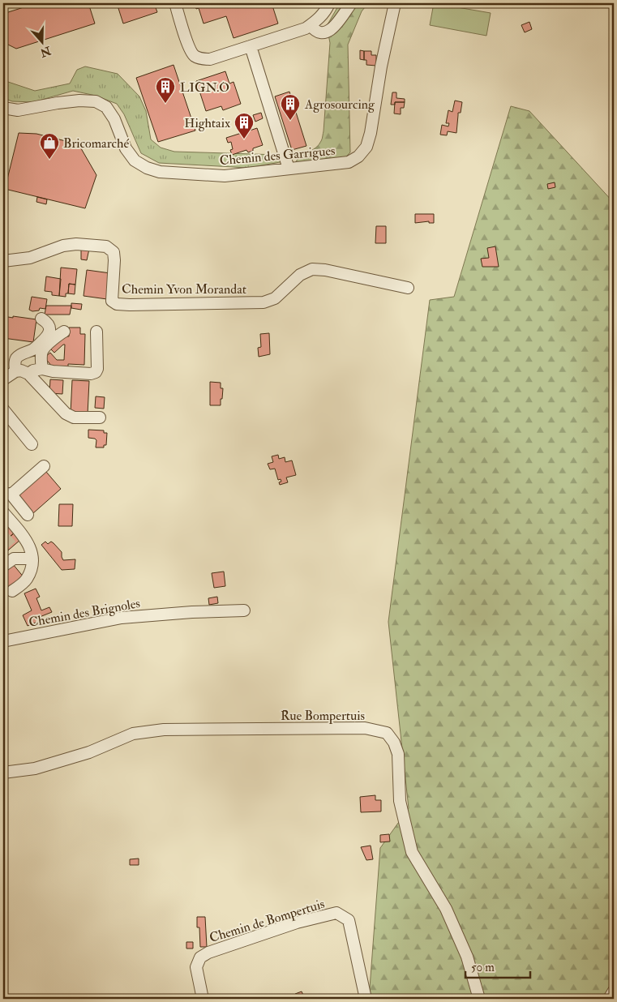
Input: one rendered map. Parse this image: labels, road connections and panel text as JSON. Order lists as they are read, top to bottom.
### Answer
{
  "streets": {
    "street": [
      "Chemin des Garrigues",
      "Chemin Yvon Morandat",
      "Chemin des Brignoles",
      "Rue Bompertuis",
      "Chemin de Bompertuis"
    ]
  },
  "places": {
    "building": ["LIGN.O", "Agrosourcing", "Hightaix"],
    "shop": ["Bricomarché"]
  },
  "scale_bar": "50 m",
  "north": "bottom"
}
